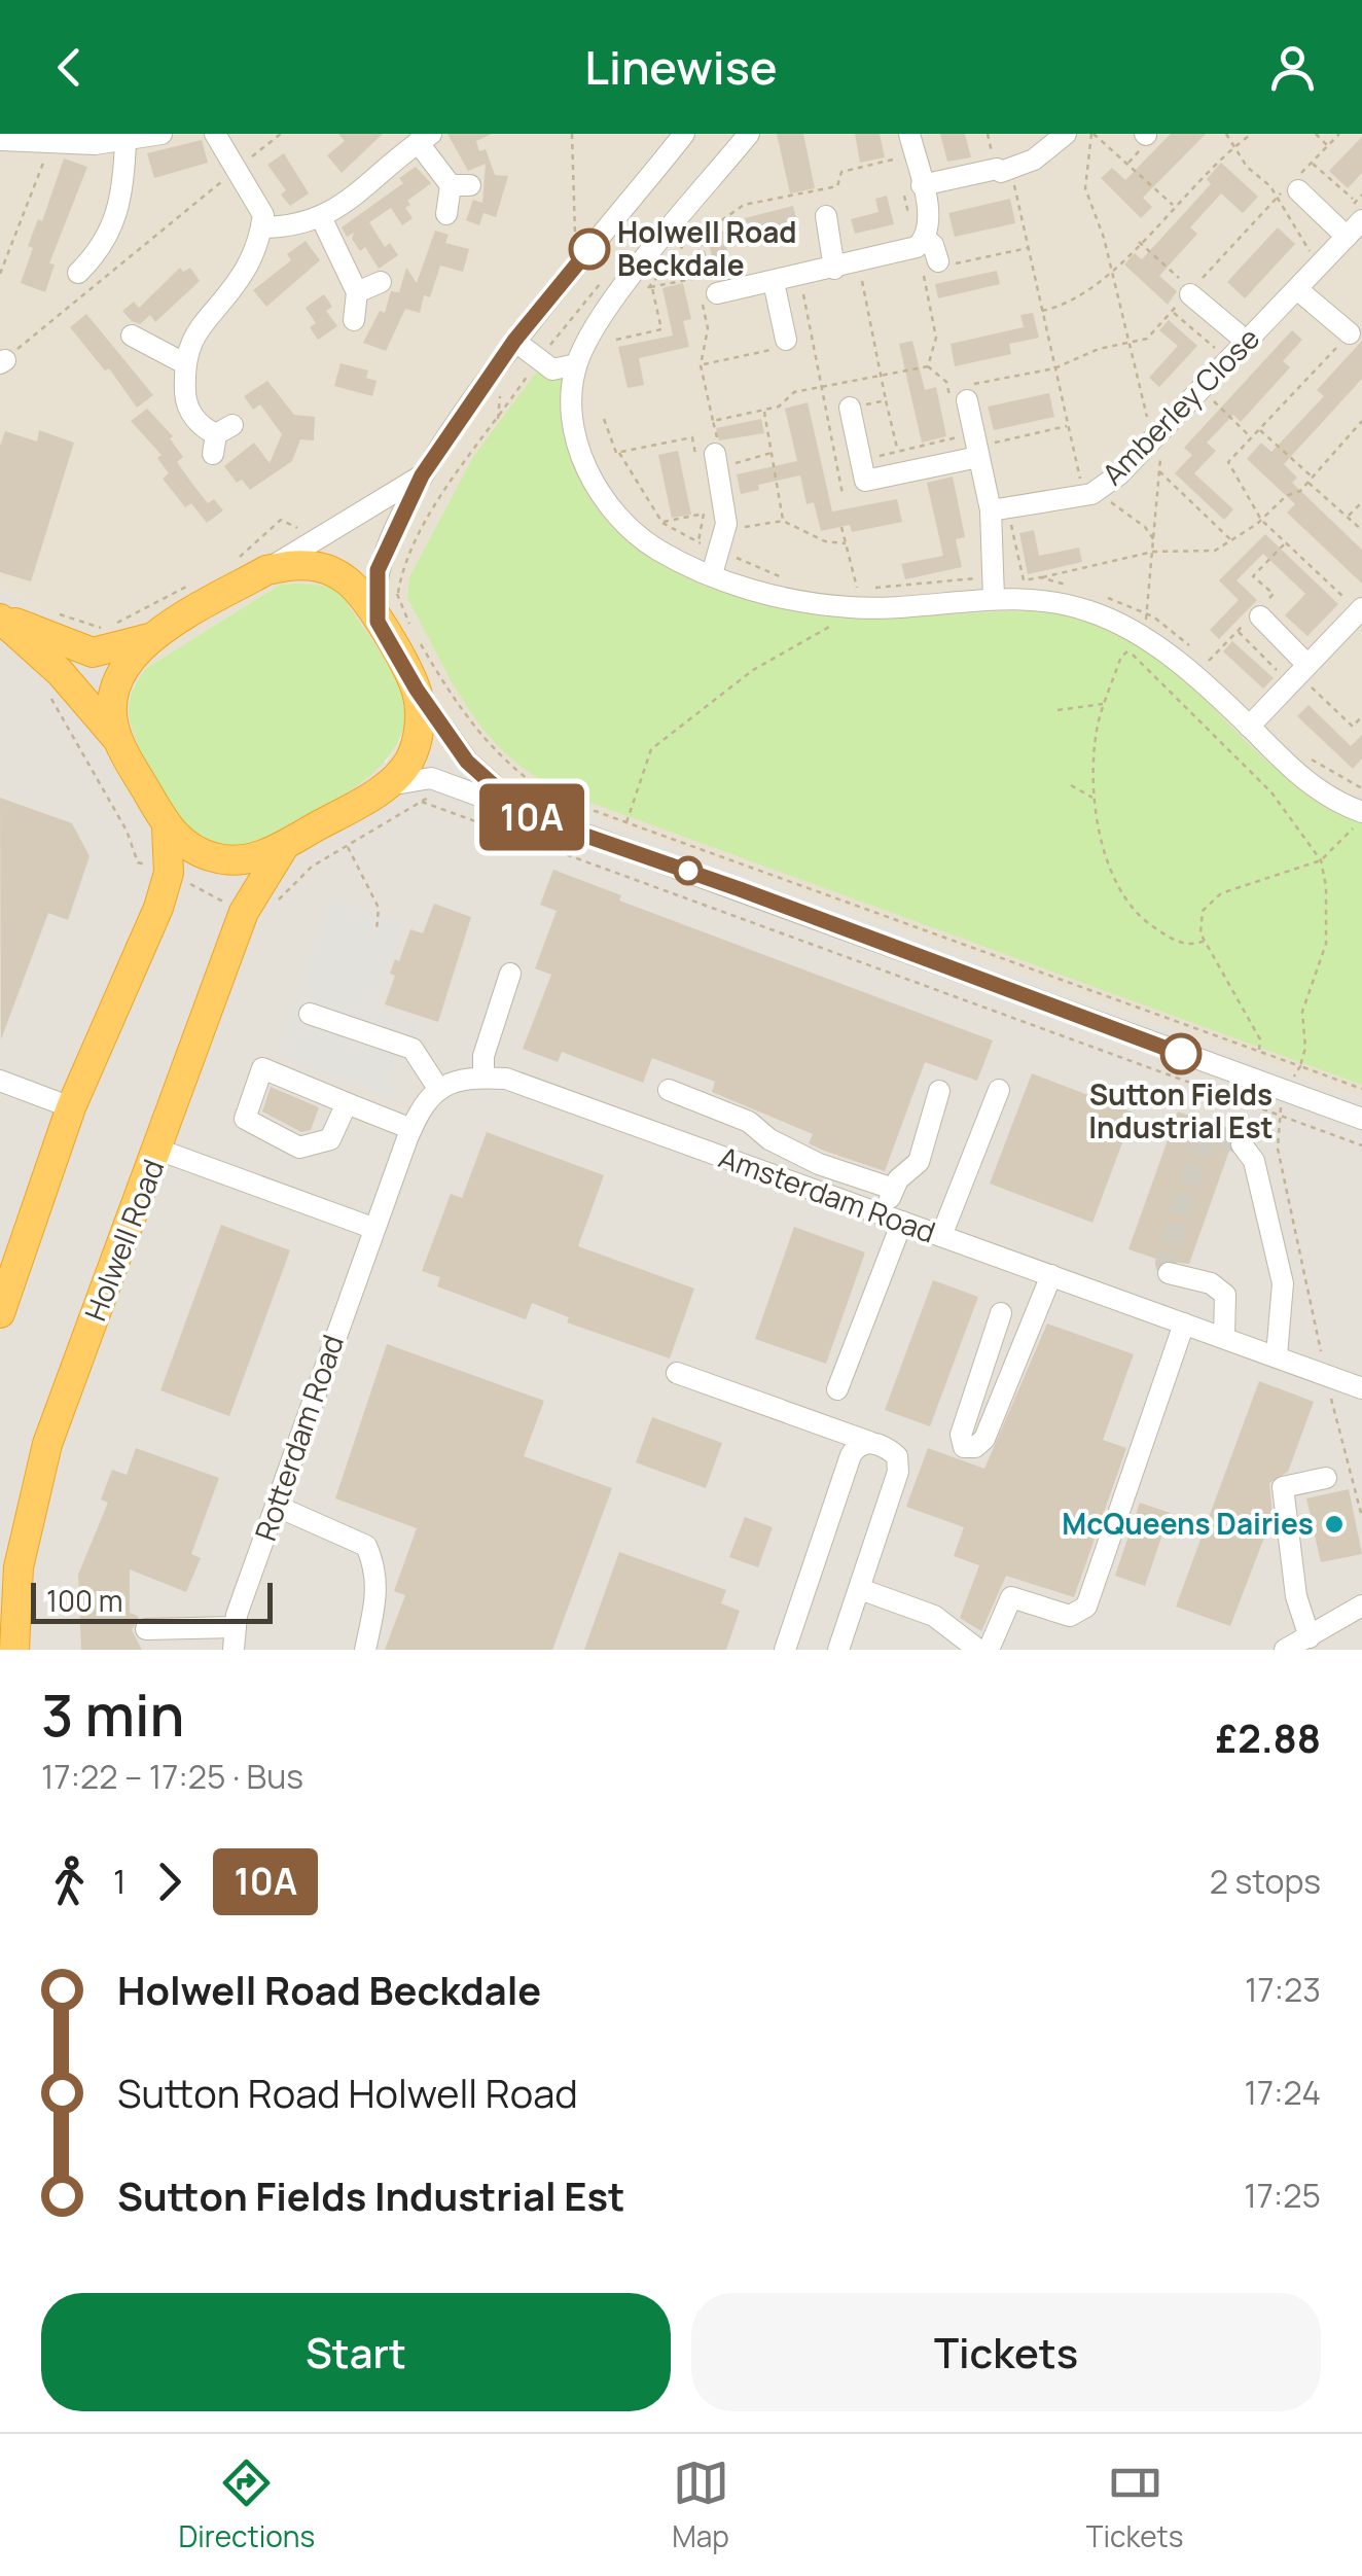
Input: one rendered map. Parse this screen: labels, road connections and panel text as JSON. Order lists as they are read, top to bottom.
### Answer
{
  "streets": {
    "highway": ["Holwell Road"],
    "street": ["Amberley Close", "Amsterdam Road", "Rotterdam Road"]
  },
  "places": ["Holwell Road Beckdale", "Sutton Fields Industrial Est", "McQueens Dairies"],
  "lines": ["bus line 10A"],
  "scale_bar": "100 m",
  "page": {
    "header": "Linewise",
    "on_map": "10A",
    "scale": "100 m",
    "heading": ["3 min", "17:22 – 17:25 · Bus", "£2.88"],
    "legs": ["1", "10A", "2 stops"],
    "list": [
      {
        "name": "Holwell Road Beckdale",
        "value": "17:23"
      },
      {
        "name": "Sutton Road Holwell Road",
        "value": "17:24"
      },
      {
        "name": "Sutton Fields Industrial Est",
        "value": "17:25"
      }
    ],
    "buttons": ["Start", "Tickets"],
    "tabs": ["Directions", "Map", "Tickets"]
  }
}
